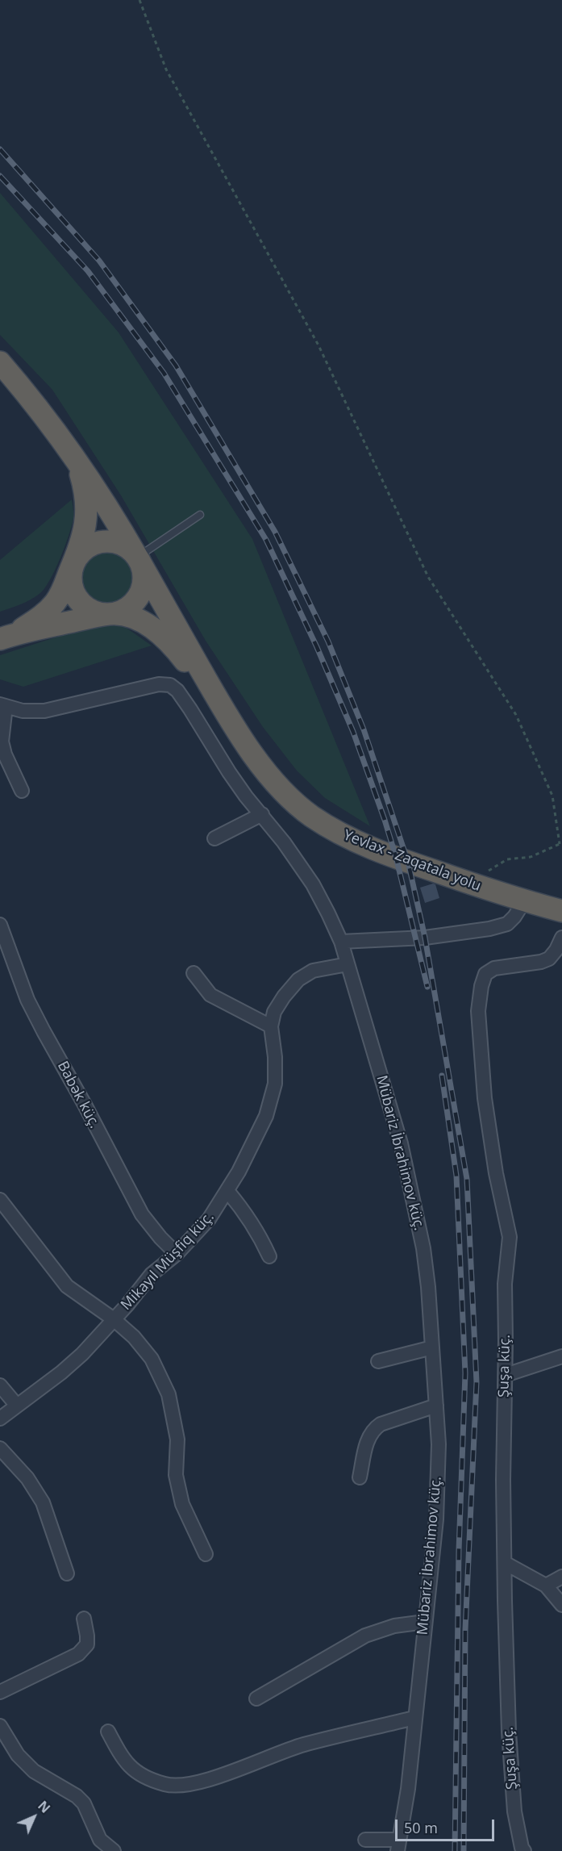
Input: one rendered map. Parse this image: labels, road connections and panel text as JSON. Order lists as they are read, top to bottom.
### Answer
{
  "streets": {
    "highway": ["Yevlax - Zaqatala yolu"],
    "street": [
      "Babək küç.",
      "Mübariz İbrahimov küç.",
      "Mikayıl Müşfiq küç.",
      "Şuşa küç."
    ]
  },
  "crossings": [
    ["Babək küç.", "Mikayıl Müşfiq küç."],
    ["Mübariz İbrahimov küç.", "Mikayıl Müşfiq küç."]
  ],
  "scale_bar": "50 m",
  "north": "top right"
}
